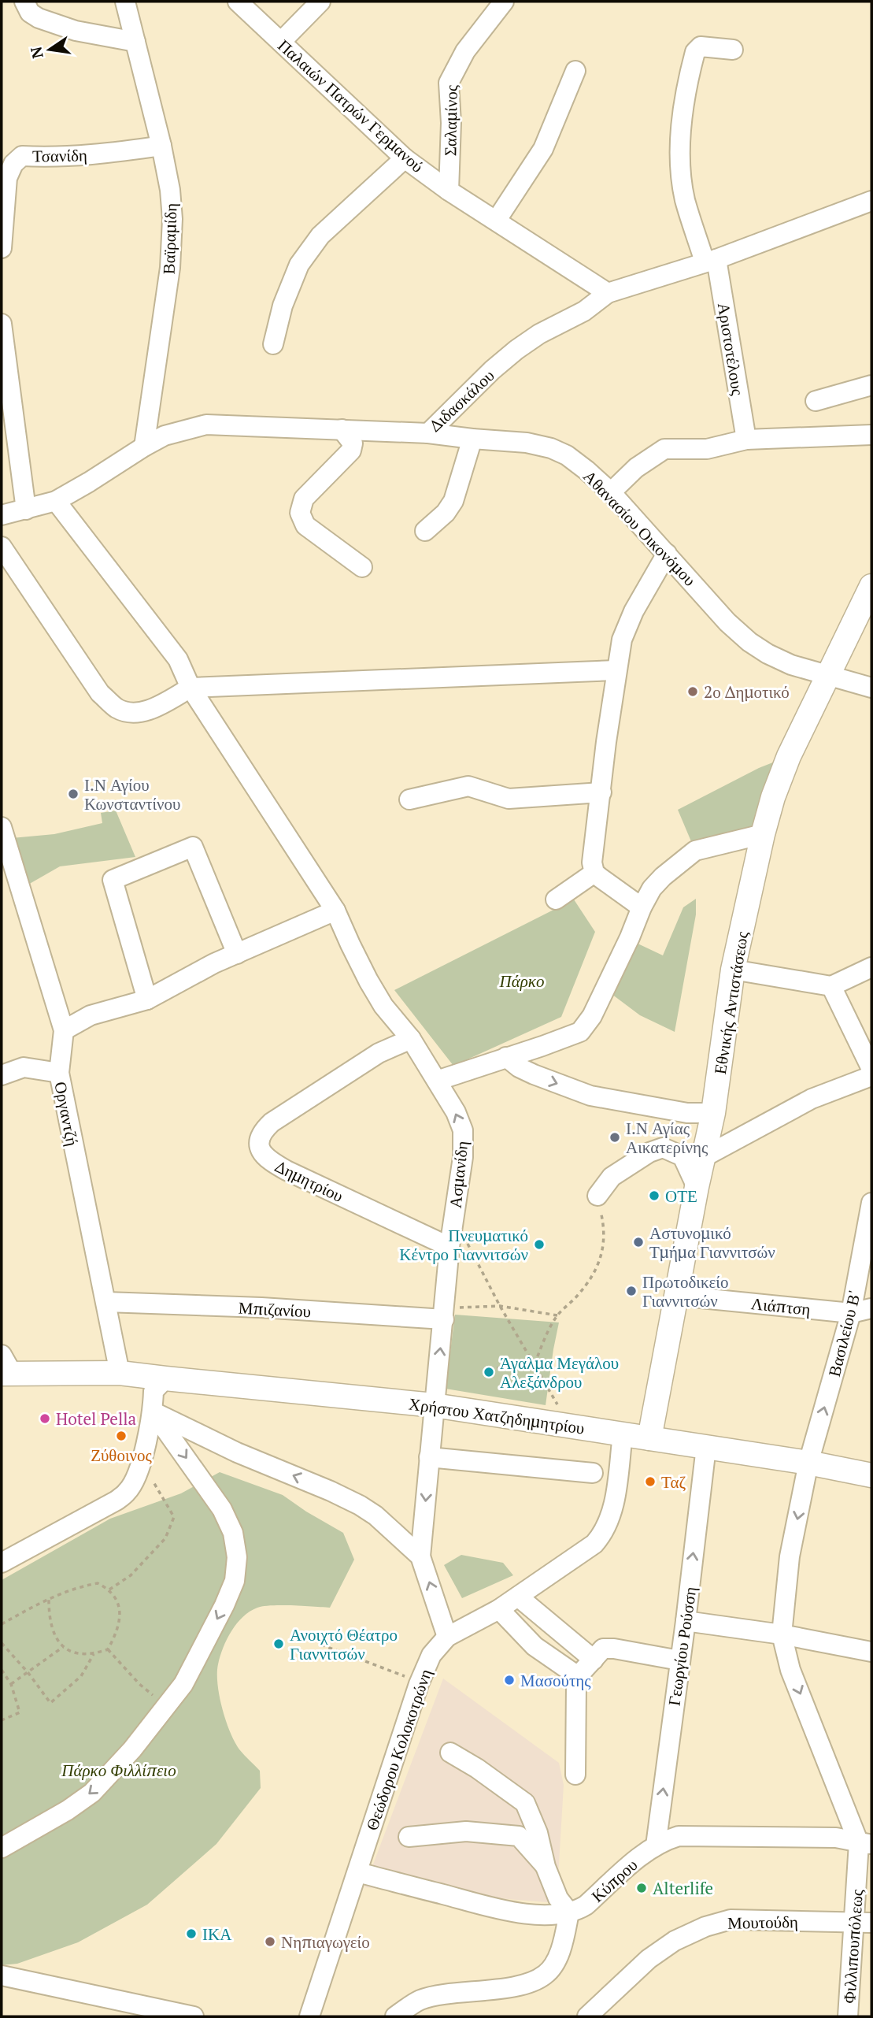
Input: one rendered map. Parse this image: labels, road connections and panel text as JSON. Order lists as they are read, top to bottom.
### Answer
{
  "streets": {
    "main road": ["Εθνικής Αντιστάσεως", "Χρήστου Χατζηδημητρίου"],
    "street": [
      "Παλαιών Πατρών Γερμανού",
      "Σαλαμίνος",
      "Τσανίδη",
      "Βαϊραμίδη",
      "Αριστοτέλους",
      "Διδασκάλου",
      "Αθανασίου Οικονόμου",
      "Οργαντζή",
      "Ασμανίδη",
      "Δημητρίου",
      "Λιάπτση",
      "Μπιζανίου",
      "Βασιλείου Β'",
      "Γεωργίου Ρούσση",
      "Θεώδορου Κολοκοτρώνη",
      "Κύπρου",
      "Μουτούδη",
      "Φιλλιπουπόλεως"
    ]
  },
  "crossings": [
    ["Παλαιών Πατρών Γερμανού", "Σαλαμίνος"],
    ["Παλαιών Πατρών Γερμανού", "Διδασκάλου"],
    ["Τσανίδη", "Βαϊραμίδη"],
    ["Βαϊραμίδη", "Διδασκάλου"],
    ["Αριστοτέλους", "Διδασκάλου"],
    ["Διδασκάλου", "Αθανασίου Οικονόμου"],
    ["Διδασκάλου", "Ασμανίδη"],
    ["Αθανασίου Οικονόμου", "Εθνικής Αντιστάσεως"],
    ["Εθνικής Αντιστάσεως", "Λιάπτση"],
    ["Εθνικής Αντιστάσεως", "Χρήστου Χατζηδημητρίου"],
    ["Οργαντζή", "Μπιζανίου"],
    ["Οργαντζή", "Χρήστου Χατζηδημητρίου"],
    ["Ασμανίδη", "Δημητρίου"],
    ["Ασμανίδη", "Μπιζανίου"],
    ["Ασμανίδη", "Χρήστου Χατζηδημητρίου"],
    ["Λιάπτση", "Βασιλείου Β'"],
    ["Βασιλείου Β'", "Χρήστου Χατζηδημητρίου"],
    ["Βασιλείου Β'", "Κύπρου"],
    ["Βασιλείου Β'", "Φιλλιπουπόλεως"],
    ["Χρήστου Χατζηδημητρίου", "Γεωργίου Ρούσση"],
    ["Χρήστου Χατζηδημητρίου", "Θεώδορου Κολοκοτρώνη"],
    ["Γεωργίου Ρούσση", "Κύπρου"],
    ["Θεώδορου Κολοκοτρώνη", "Κύπρου"],
    ["Κύπρου", "Φιλλιπουπόλεως"],
    ["Μουτούδη", "Φιλλιπουπόλεως"]
  ],
  "one_way": ["Γεωργίου Ρούσση"],
  "parks": ["Πάρκο", "Πάρκο Φιλλίπειο"],
  "places": [
    "2ο Δημοτικό",
    "Ι.Ν Αγίου Κωνσταντίνου",
    "Ι.Ν Αγίας Αικατερίνης",
    "ΟΤΕ",
    "Αστυνομικό Τμήμα Γιαννιτσών",
    "Πνευματικό Κέντρο Γιαννιτσών",
    "Πρωτοδικείο Γιαννιτσών",
    "Άγαλμα Μεγάλου Αλεξάνδρου",
    "Hotel Pella",
    "Ζύθοινος",
    "Ταζ",
    "Ανοιχτό Θέατρο Γιαννιτσών",
    "Μασούτης",
    "Alterlife",
    "ΙΚΑ",
    "Νηπιαγωγείο"
  ],
  "north": "left"
}
